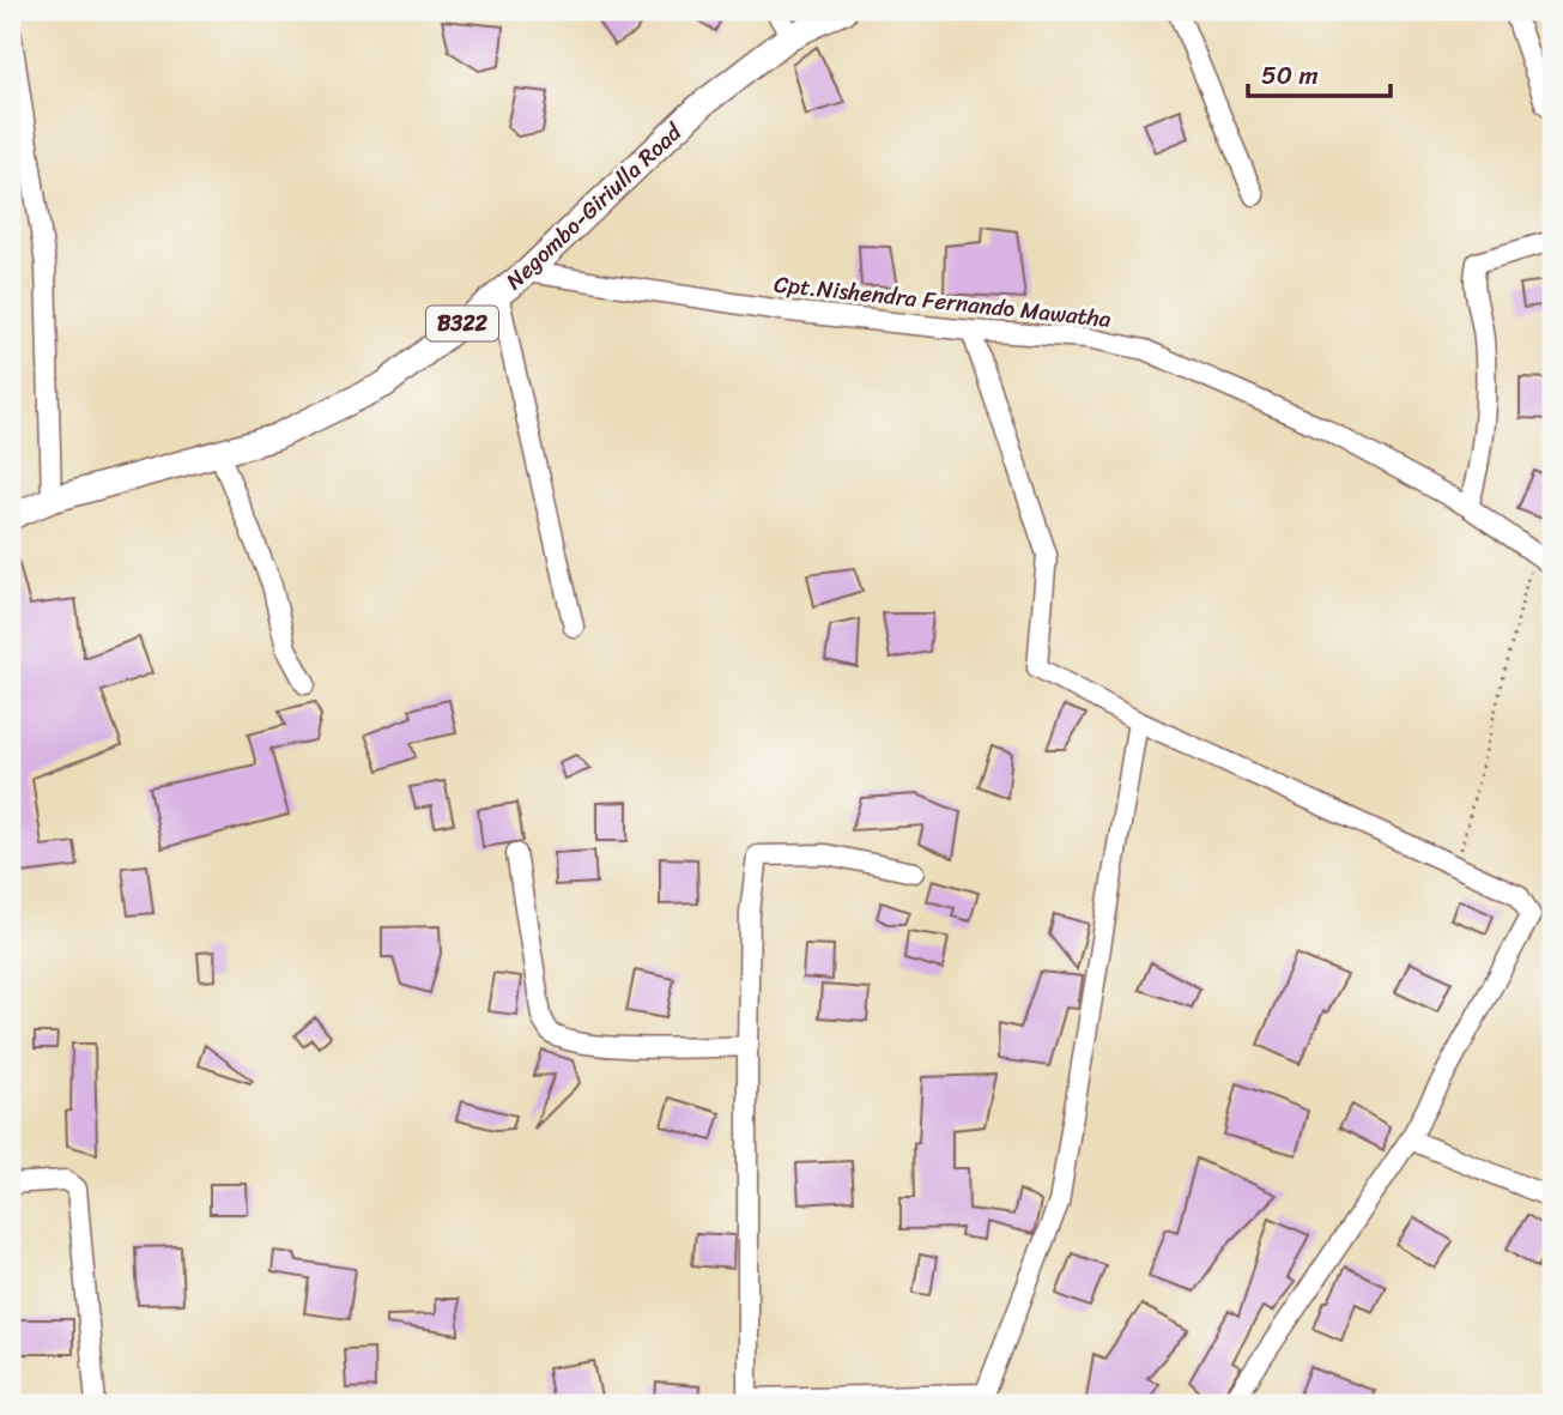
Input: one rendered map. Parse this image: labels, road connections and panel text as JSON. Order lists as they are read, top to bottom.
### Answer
{
  "streets": {
    "main road": ["Negombo-Giriulla Road", "B322"],
    "street": ["Cpt.Nishendra Fernando Mawatha"]
  },
  "crossings": [
    ["Negombo-Giriulla Road", "Cpt.Nishendra Fernando Mawatha"]
  ],
  "scale_bar": "50 m"
}
